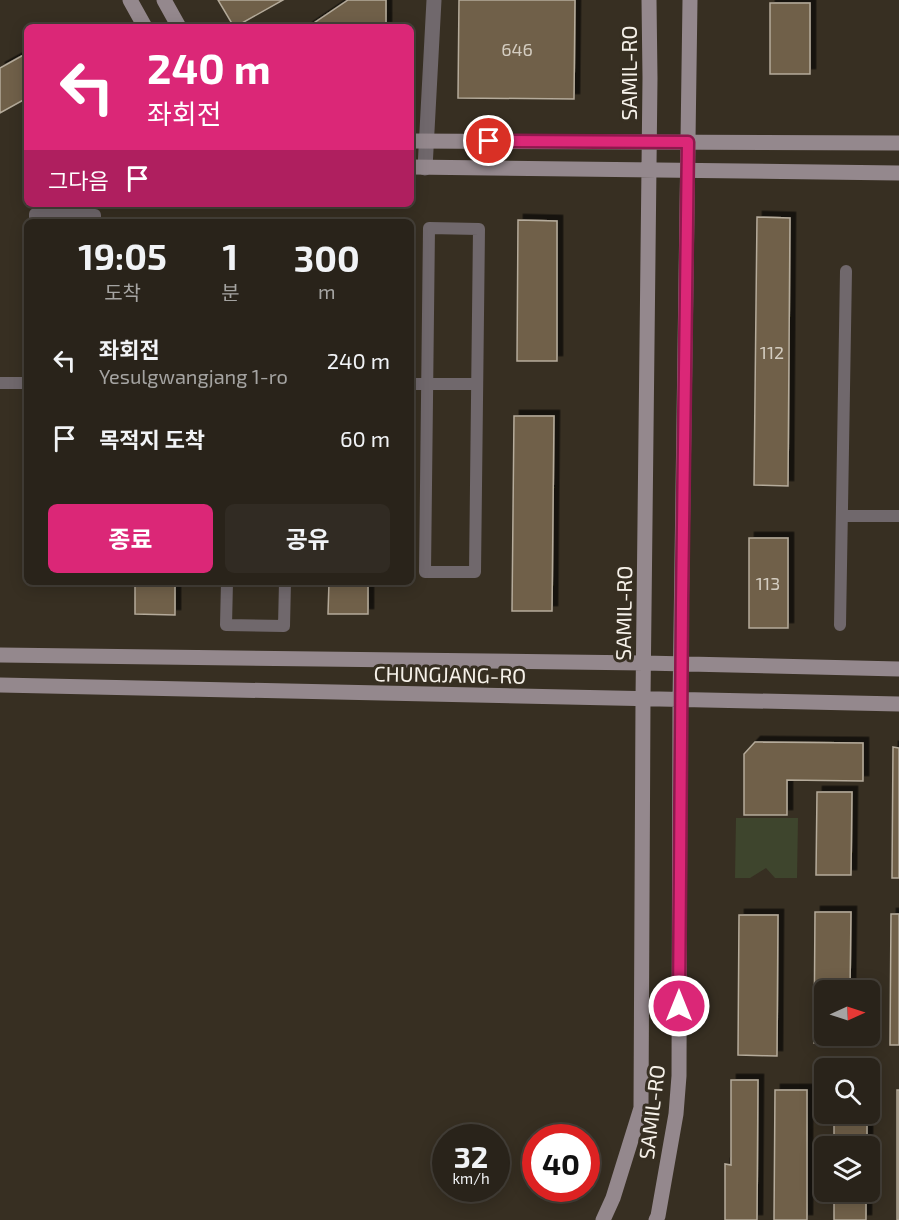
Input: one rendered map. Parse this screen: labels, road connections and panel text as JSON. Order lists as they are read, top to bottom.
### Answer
{
  "streets": {
    "street": ["SAMIL-RO", "CHUNGJANG-RO"]
  },
  "crossings": [
    ["SAMIL-RO", "CHUNGJANG-RO"]
  ],
  "house_numbers": ["646", "112", "113"],
  "north": "right",
  "page": {
    "turn": ["240 m", "좌회전"],
    "then": "그다음",
    "eta": [
      "19:05",
      "도착",
      "1",
      "분",
      "300",
      "m"
    ],
    "list": [
      {
        "name": "좌회전",
        "note": "Yesulgwangjang 1-ro",
        "value": "240 m"
      },
      {
        "name": "목적지 도착",
        "value": "60 m"
      }
    ],
    "buttons": ["종료", "공유"],
    "speed": "32 km/h",
    "limit": "40"
  }
}
